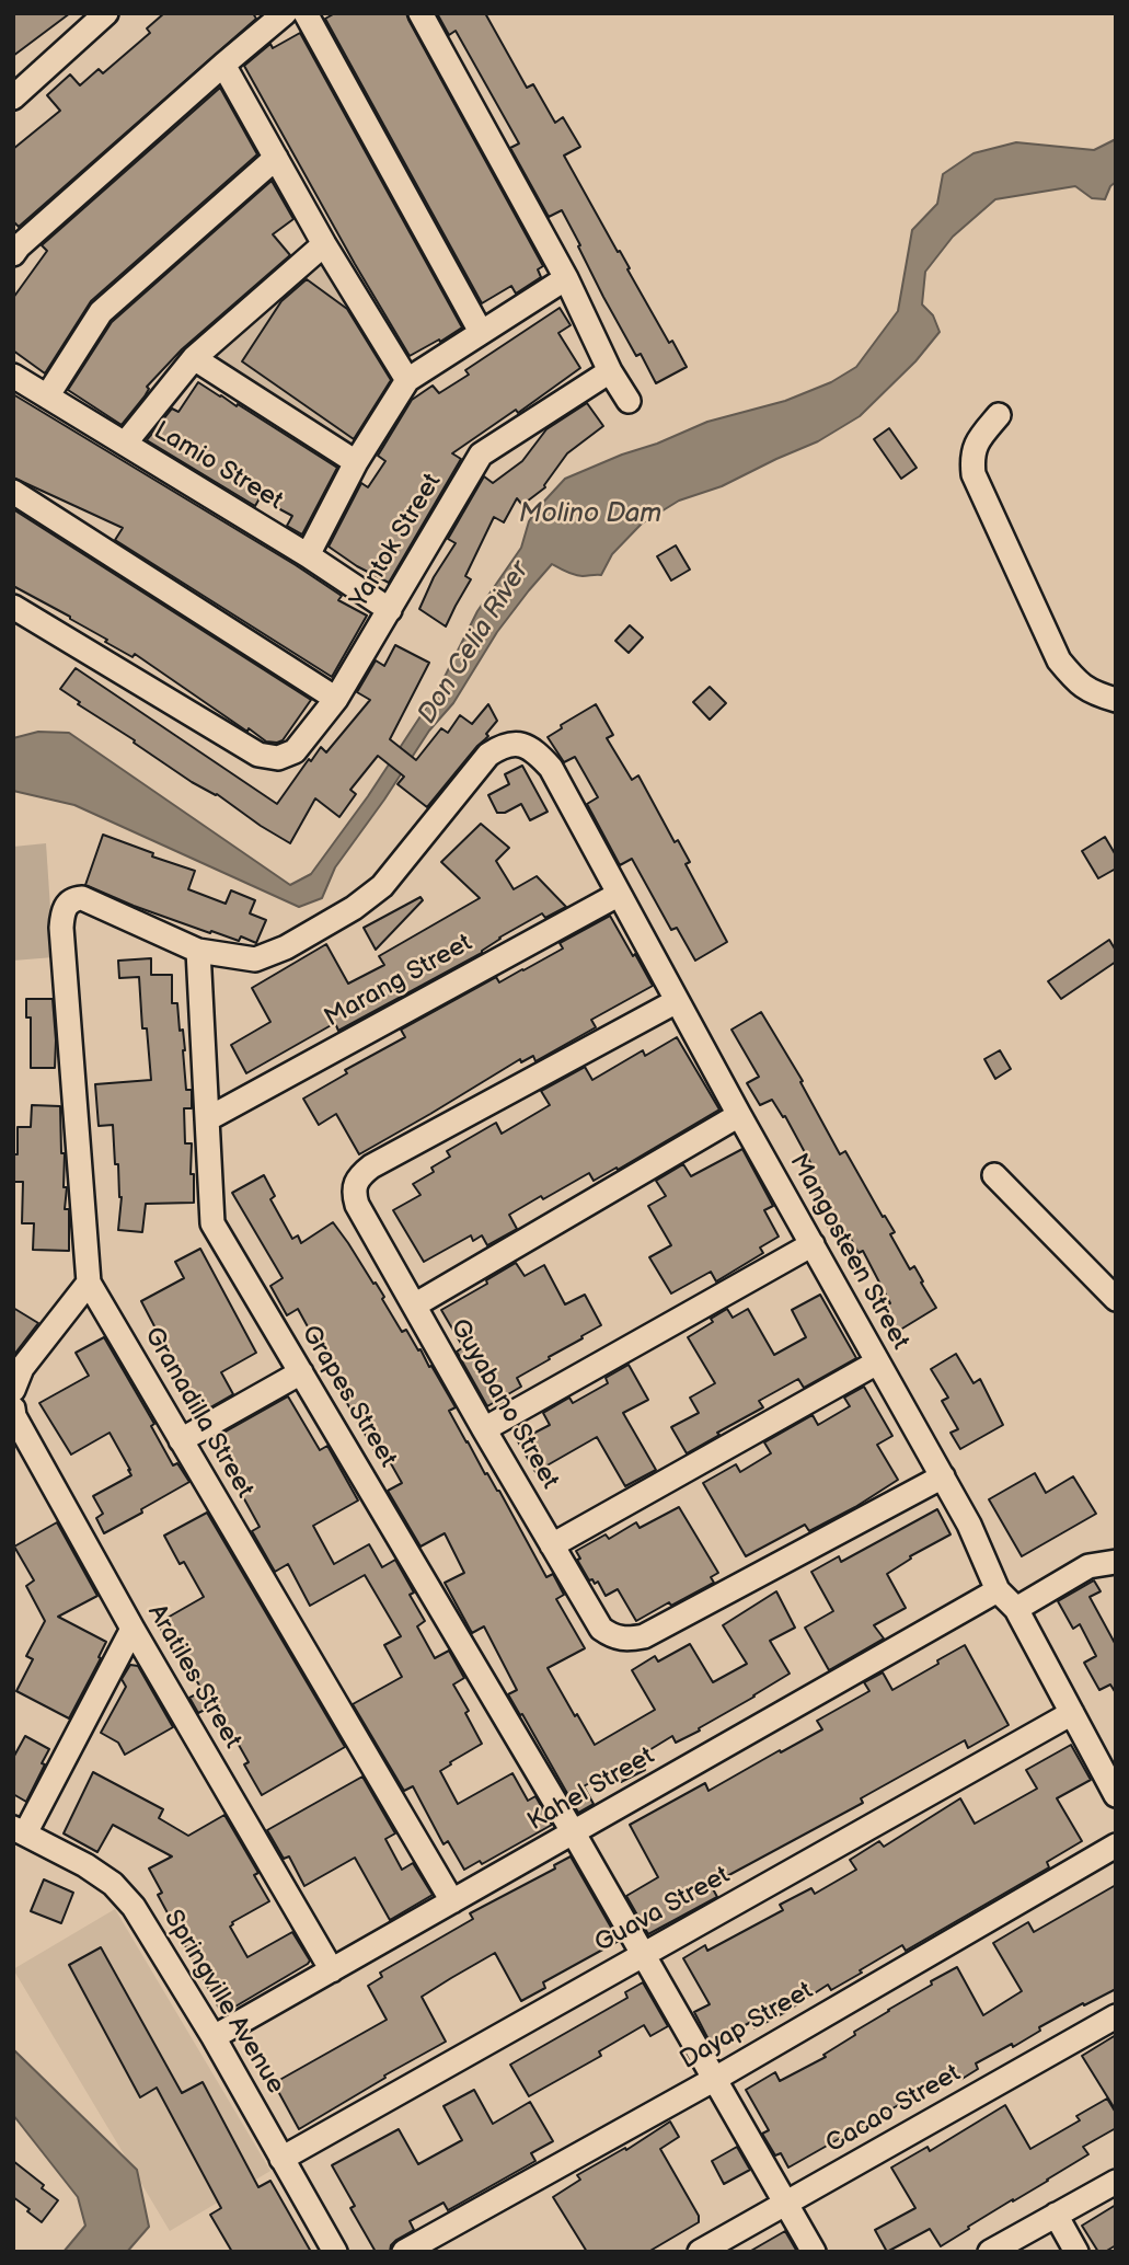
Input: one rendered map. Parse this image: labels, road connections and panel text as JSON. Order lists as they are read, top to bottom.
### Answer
{
  "streets": {
    "street": [
      "Lamio Street",
      "Yantok Street",
      "Marang Street",
      "Mangosteen Street",
      "Grapes Street",
      "Guyabano Street",
      "Granadilla Street",
      "Aratiles Street",
      "Kahel Street",
      "Guava Street",
      "Springville Avenue",
      "Dayap Street",
      "Cacao Street"
    ]
  },
  "crossings": [
    ["Lamio Street", "Yantok Street"],
    ["Marang Street", "Mangosteen Street"],
    ["Marang Street", "Grapes Street"],
    ["Mangosteen Street", "Grapes Street"],
    ["Mangosteen Street", "Guyabano Street"],
    ["Mangosteen Street", "Granadilla Street"],
    ["Mangosteen Street", "Kahel Street"],
    ["Mangosteen Street", "Guava Street"],
    ["Grapes Street", "Granadilla Street"],
    ["Grapes Street", "Kahel Street"],
    ["Grapes Street", "Guava Street"],
    ["Grapes Street", "Dayap Street"],
    ["Grapes Street", "Cacao Street"],
    ["Granadilla Street", "Kahel Street"],
    ["Aratiles Street", "Kahel Street"],
    ["Kahel Street", "Springville Avenue"],
    ["Guava Street", "Springville Avenue"]
  ],
  "water": ["Molino Dam", "Don Celia River"]
}
